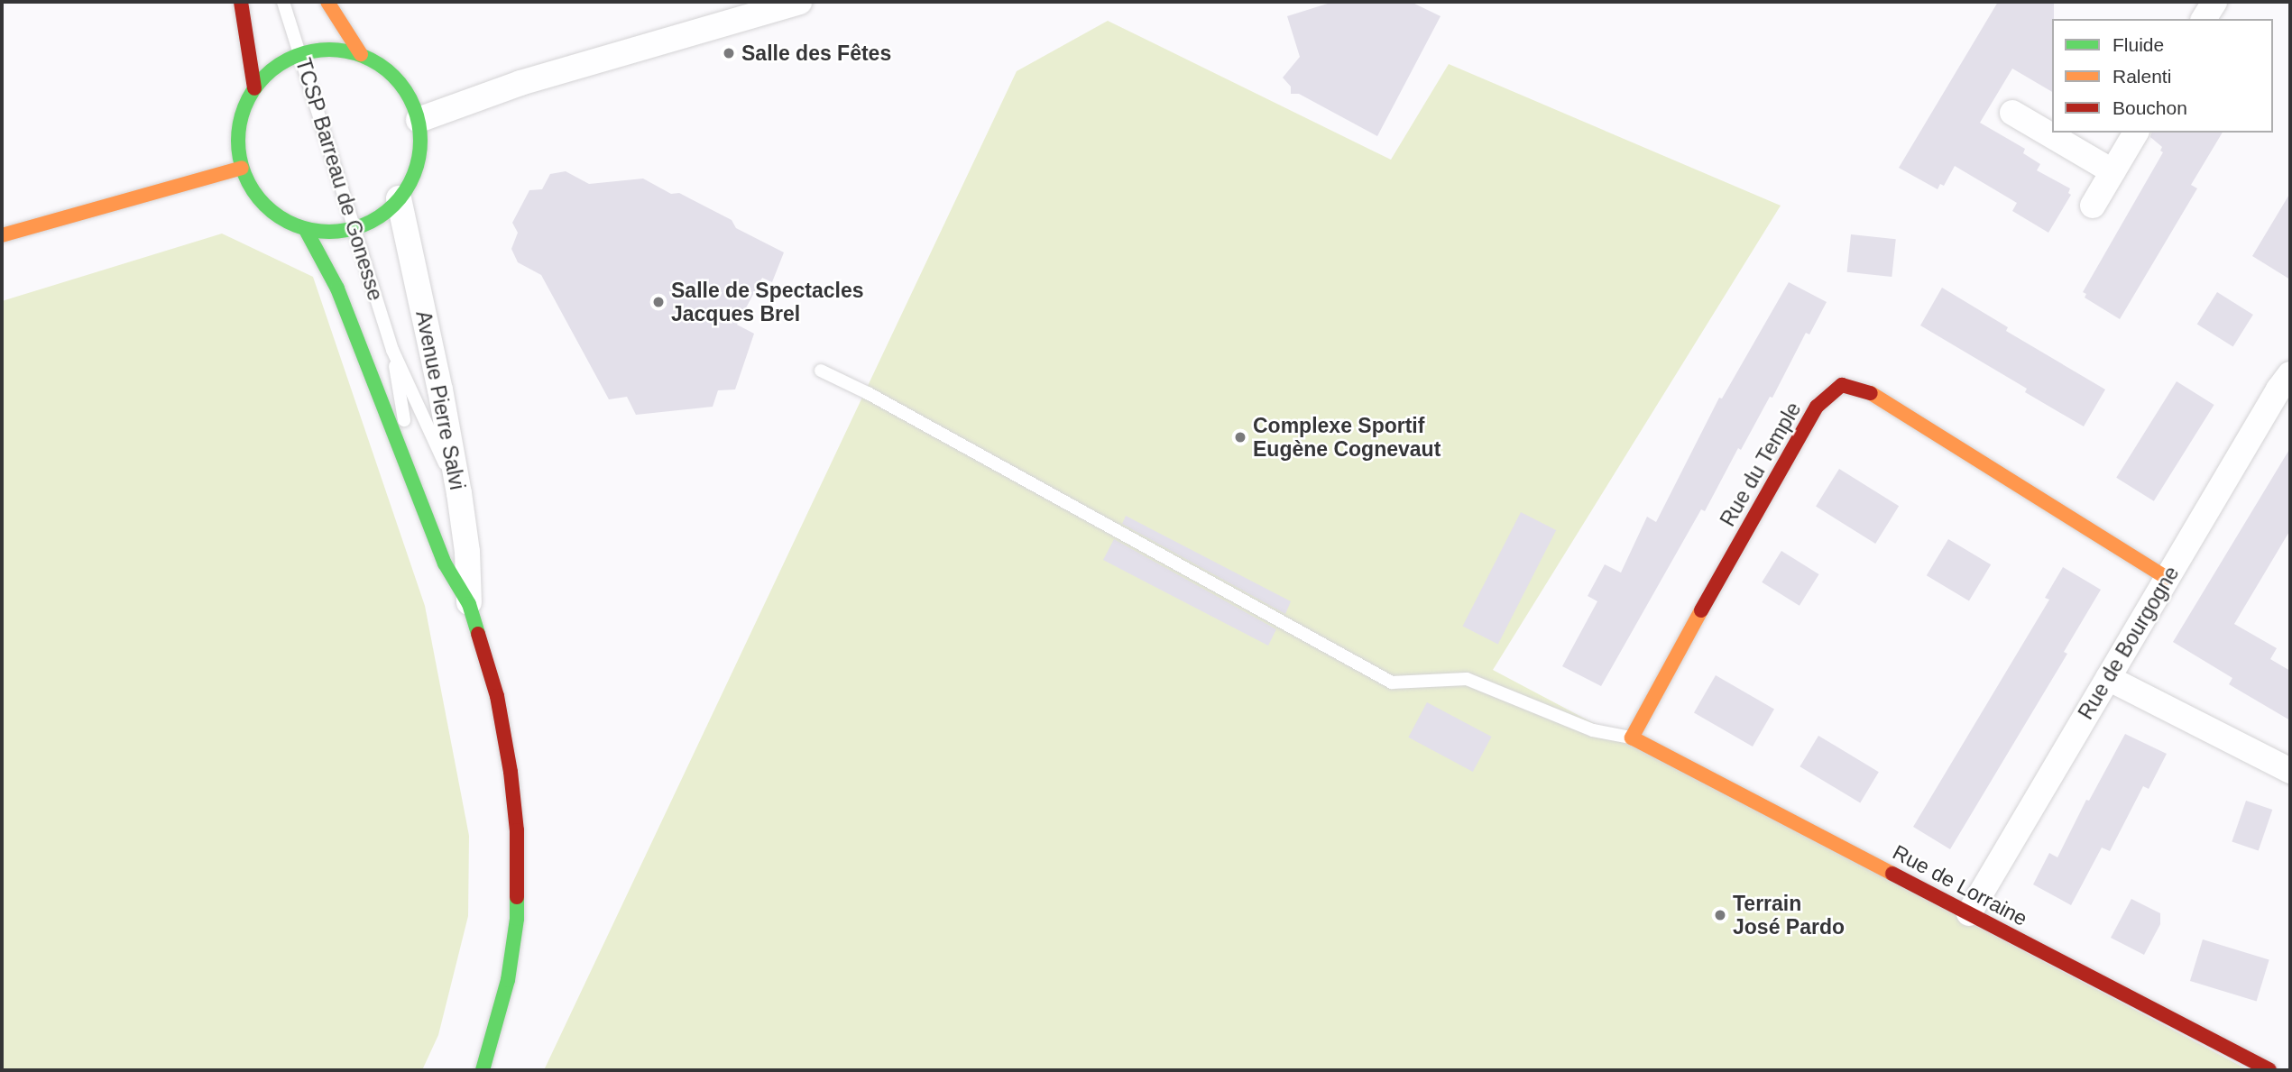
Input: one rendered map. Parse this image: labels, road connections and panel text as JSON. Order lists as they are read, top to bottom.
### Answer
{
  "streets": {
    "street": [
      "Avenue Pierre Salvi",
      "Rue du Temple",
      "Rue de Bourgogne",
      "Rue de Lorraine"
    ],
    "lane": ["TCSP Barreau de Gonesse"]
  },
  "crossings": [
    ["TCSP Barreau de Gonesse", "Avenue Pierre Salvi"],
    ["Rue du Temple", "Rue de Bourgogne"],
    ["Rue du Temple", "Rue de Lorraine"],
    ["Rue de Bourgogne", "Rue de Lorraine"]
  ],
  "places": [
    "Salle des Fêtes",
    "Salle de Spectacles Jacques Brel",
    "Complexe Sportif Eugène Cognevaut",
    "Terrain José Pardo"
  ],
  "legend": ["Fluide", "Ralenti", "Bouchon"]
}
